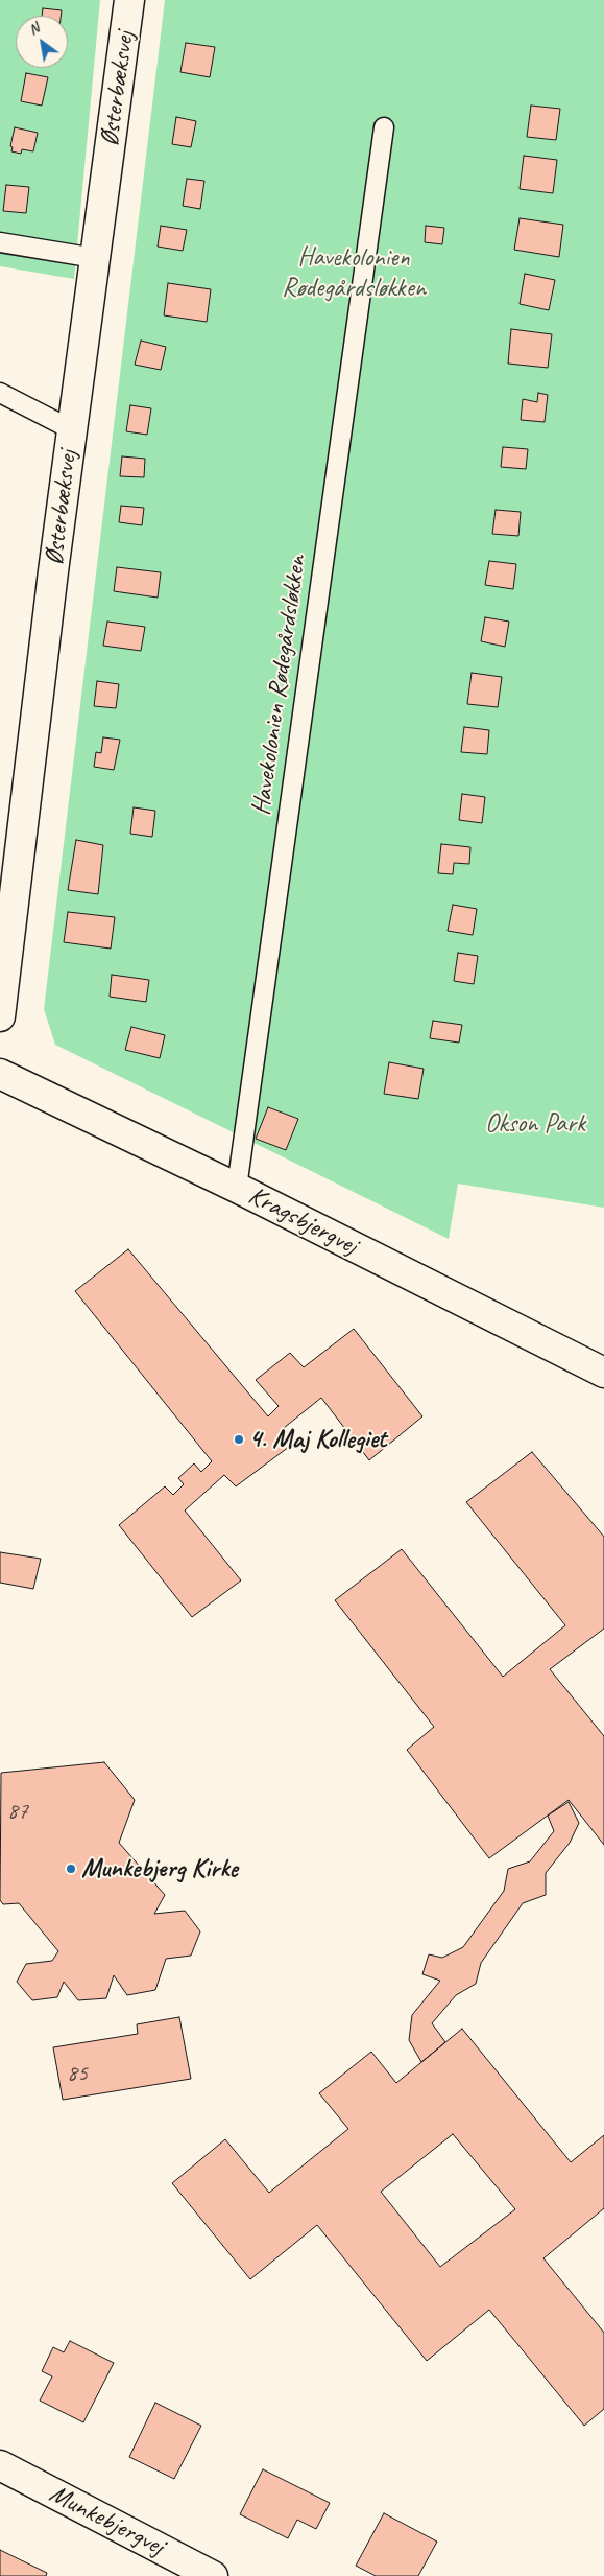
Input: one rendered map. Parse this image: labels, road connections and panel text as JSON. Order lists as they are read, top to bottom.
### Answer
{
  "streets": {
    "street": ["Østerbæksvej", "Kragsbjergvej", "Munkebjergvej"],
    "lane": ["Havekolonien Rødegårdsløkken"]
  },
  "crossings": [
    ["Havekolonien Rødegårdsløkken", "Kragsbjergvej"]
  ],
  "parks": ["Havekolonien Rødegårdsløkken", "Okson Park"],
  "places": ["4. Maj Kollegiet", "Munkebjerg Kirke"],
  "house_numbers": ["87", "85"],
  "north": "top left"
}
